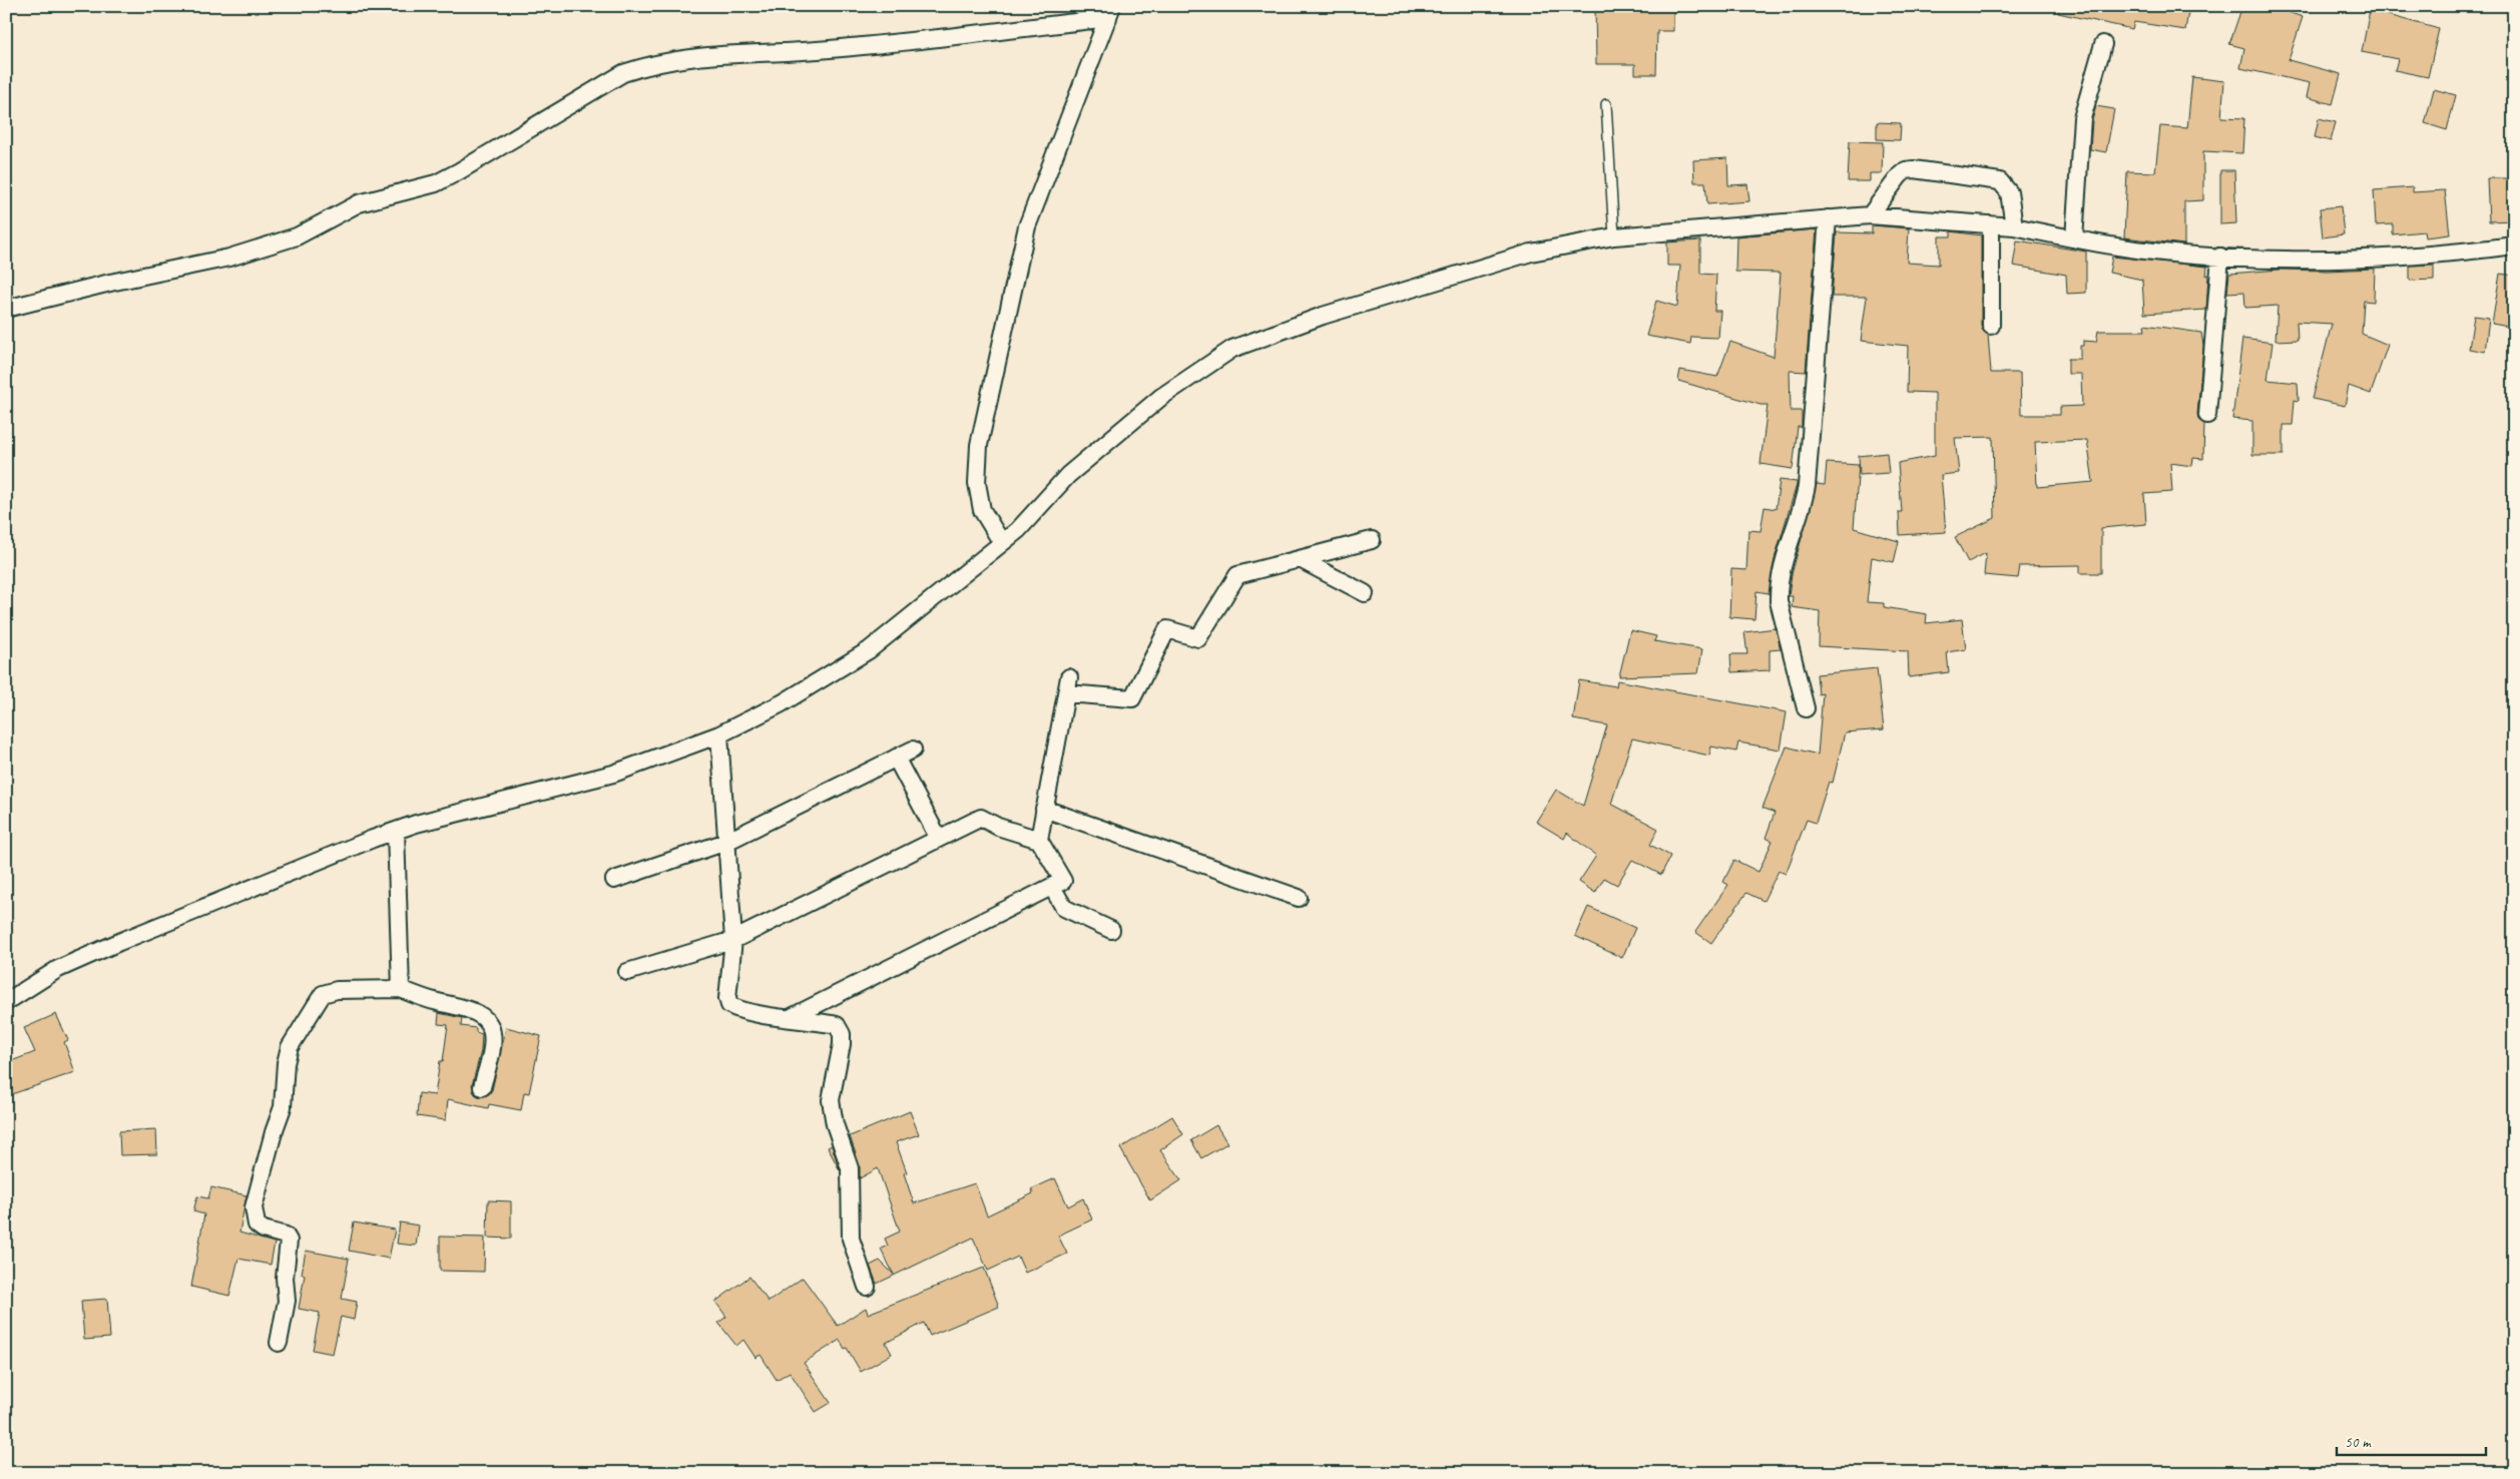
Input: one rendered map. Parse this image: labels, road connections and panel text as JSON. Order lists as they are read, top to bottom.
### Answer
{
  "scale_bar": "50 m"
}
